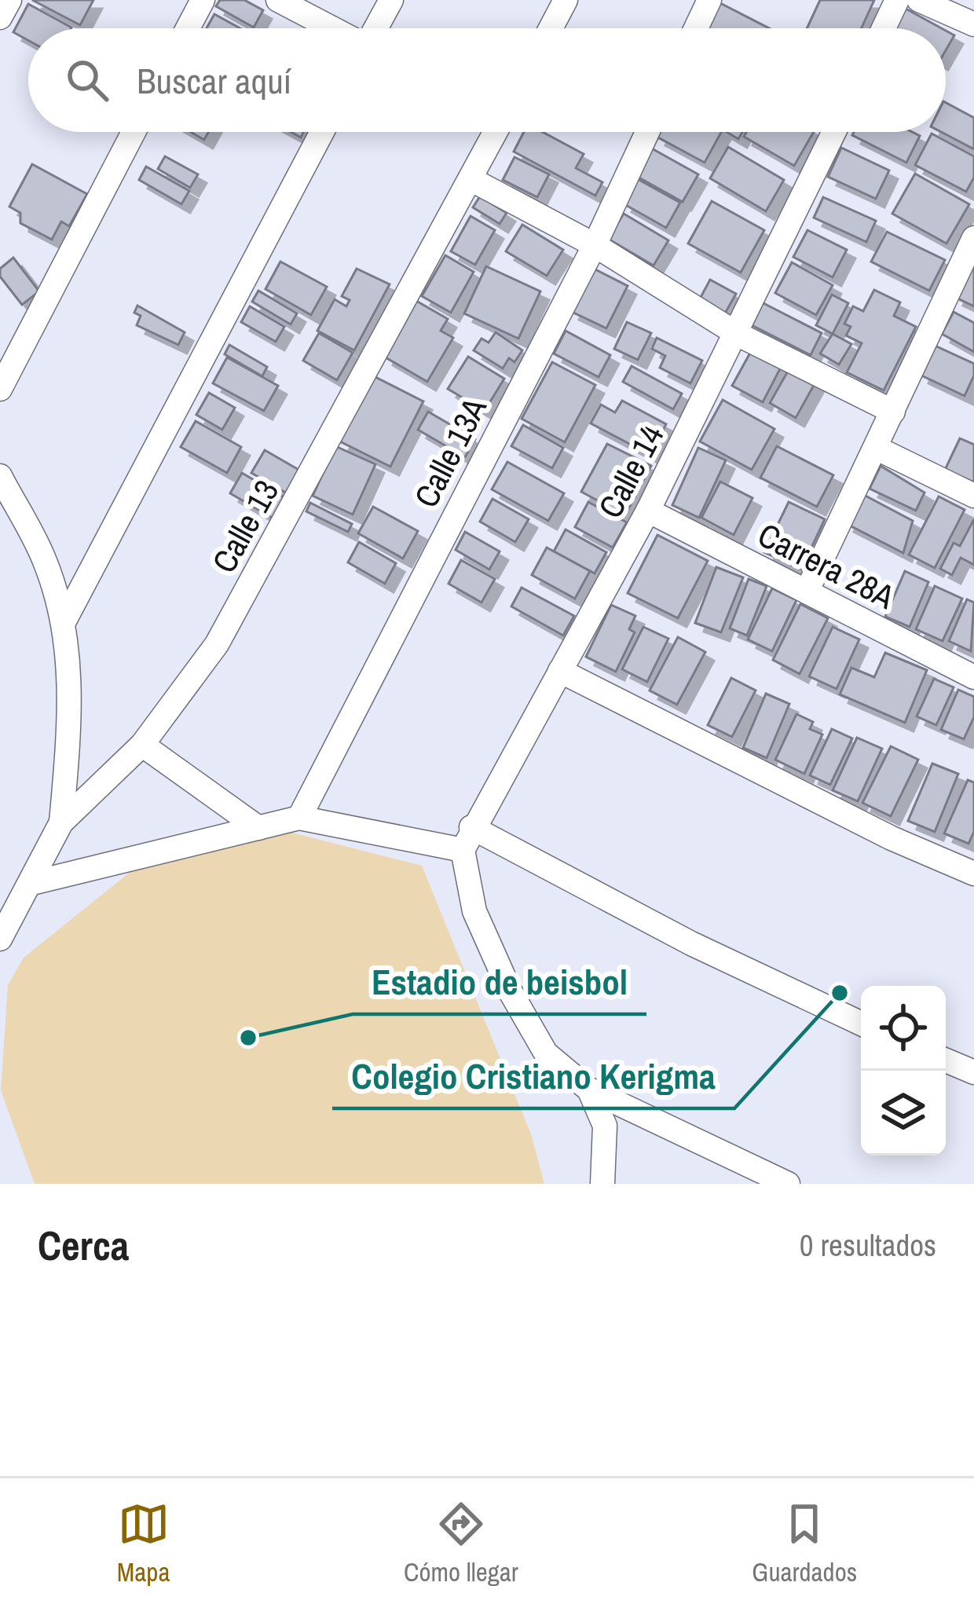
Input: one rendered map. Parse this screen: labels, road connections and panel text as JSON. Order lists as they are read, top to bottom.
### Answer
{
  "streets": {
    "street": [
      "Calle 13A",
      "Calle 14",
      "Calle 13",
      "Carrera 28A"
    ]
  },
  "crossings": [
    ["Calle 14", "Carrera 28A"]
  ],
  "places": ["Colegio Cristiano Kerigma", "Estadio de beisbol"],
  "page": {
    "search": "Buscar aquí",
    "heading": ["Cerca", "0 resultados"],
    "nav": ["Mapa", "Cómo llegar", "Guardados"]
  }
}
